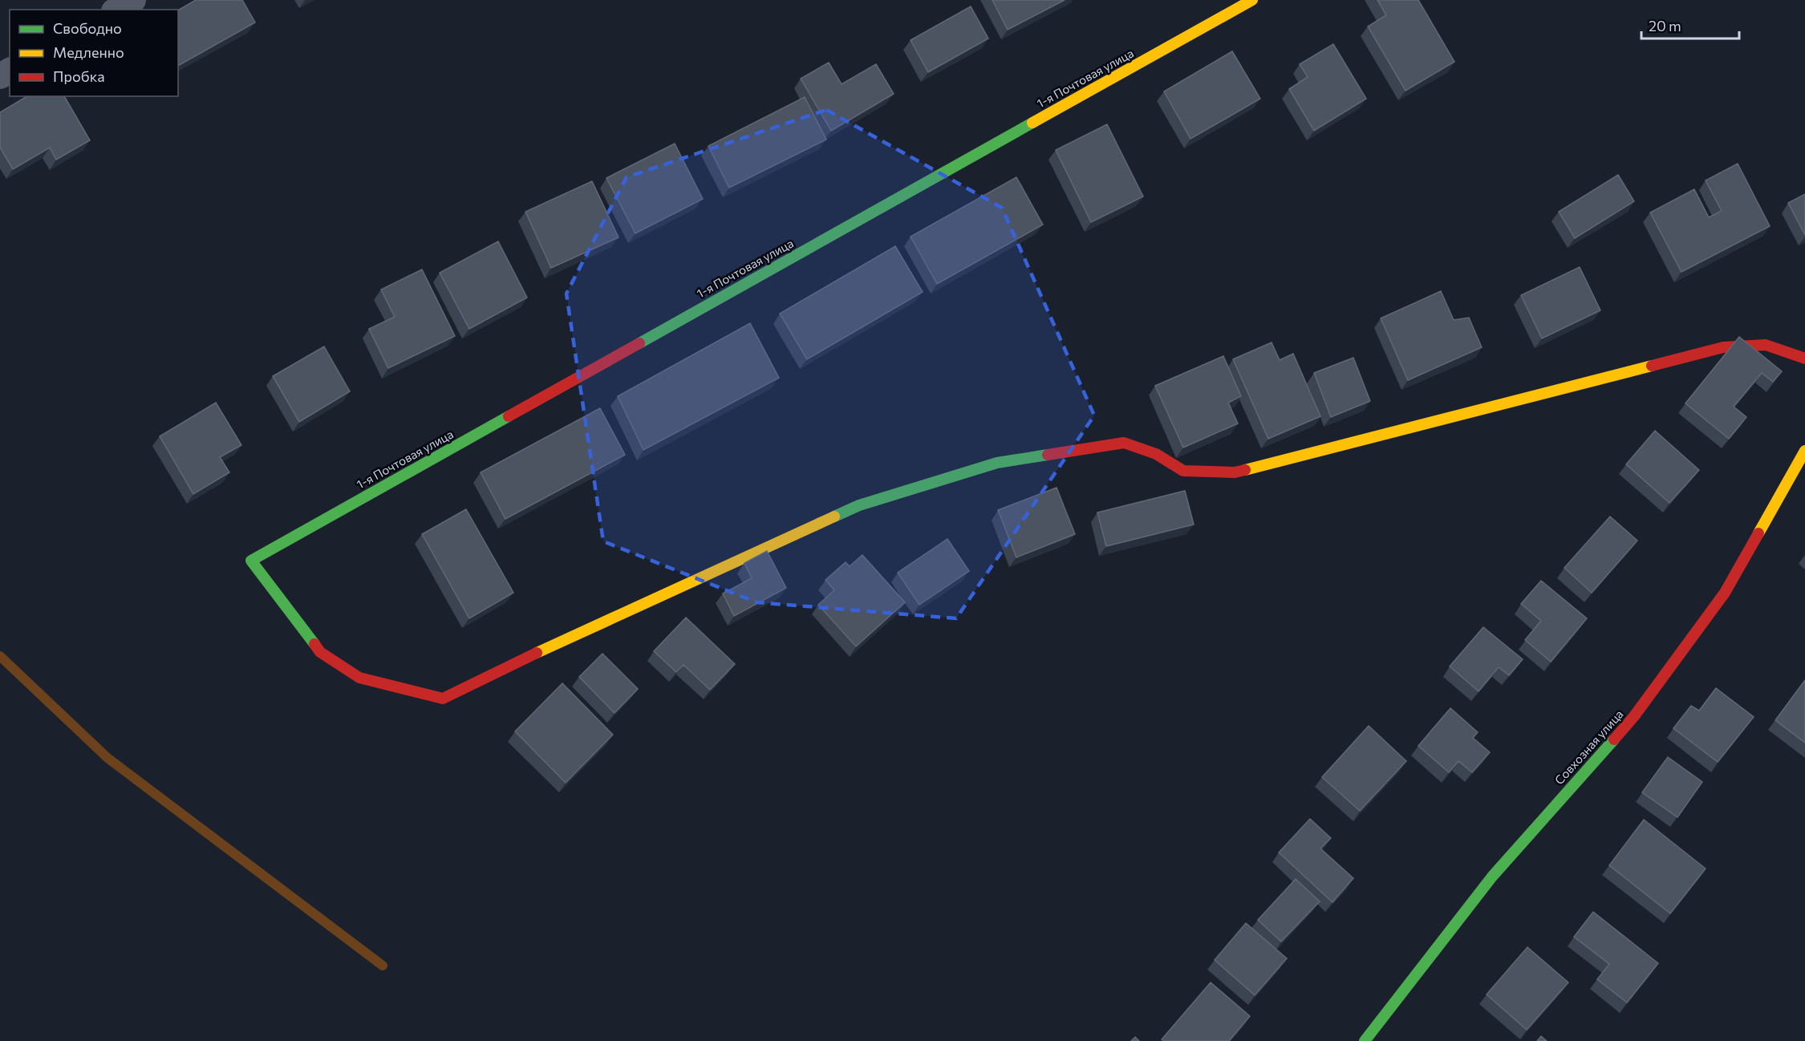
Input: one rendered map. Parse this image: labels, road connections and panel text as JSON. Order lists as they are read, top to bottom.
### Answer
{
  "streets": {
    "street": ["1-я Почтовая улица", "Совхозная улица"]
  },
  "legend": ["Свободно", "Медленно", "Пробка"],
  "scale_bar": "20 m"
}
